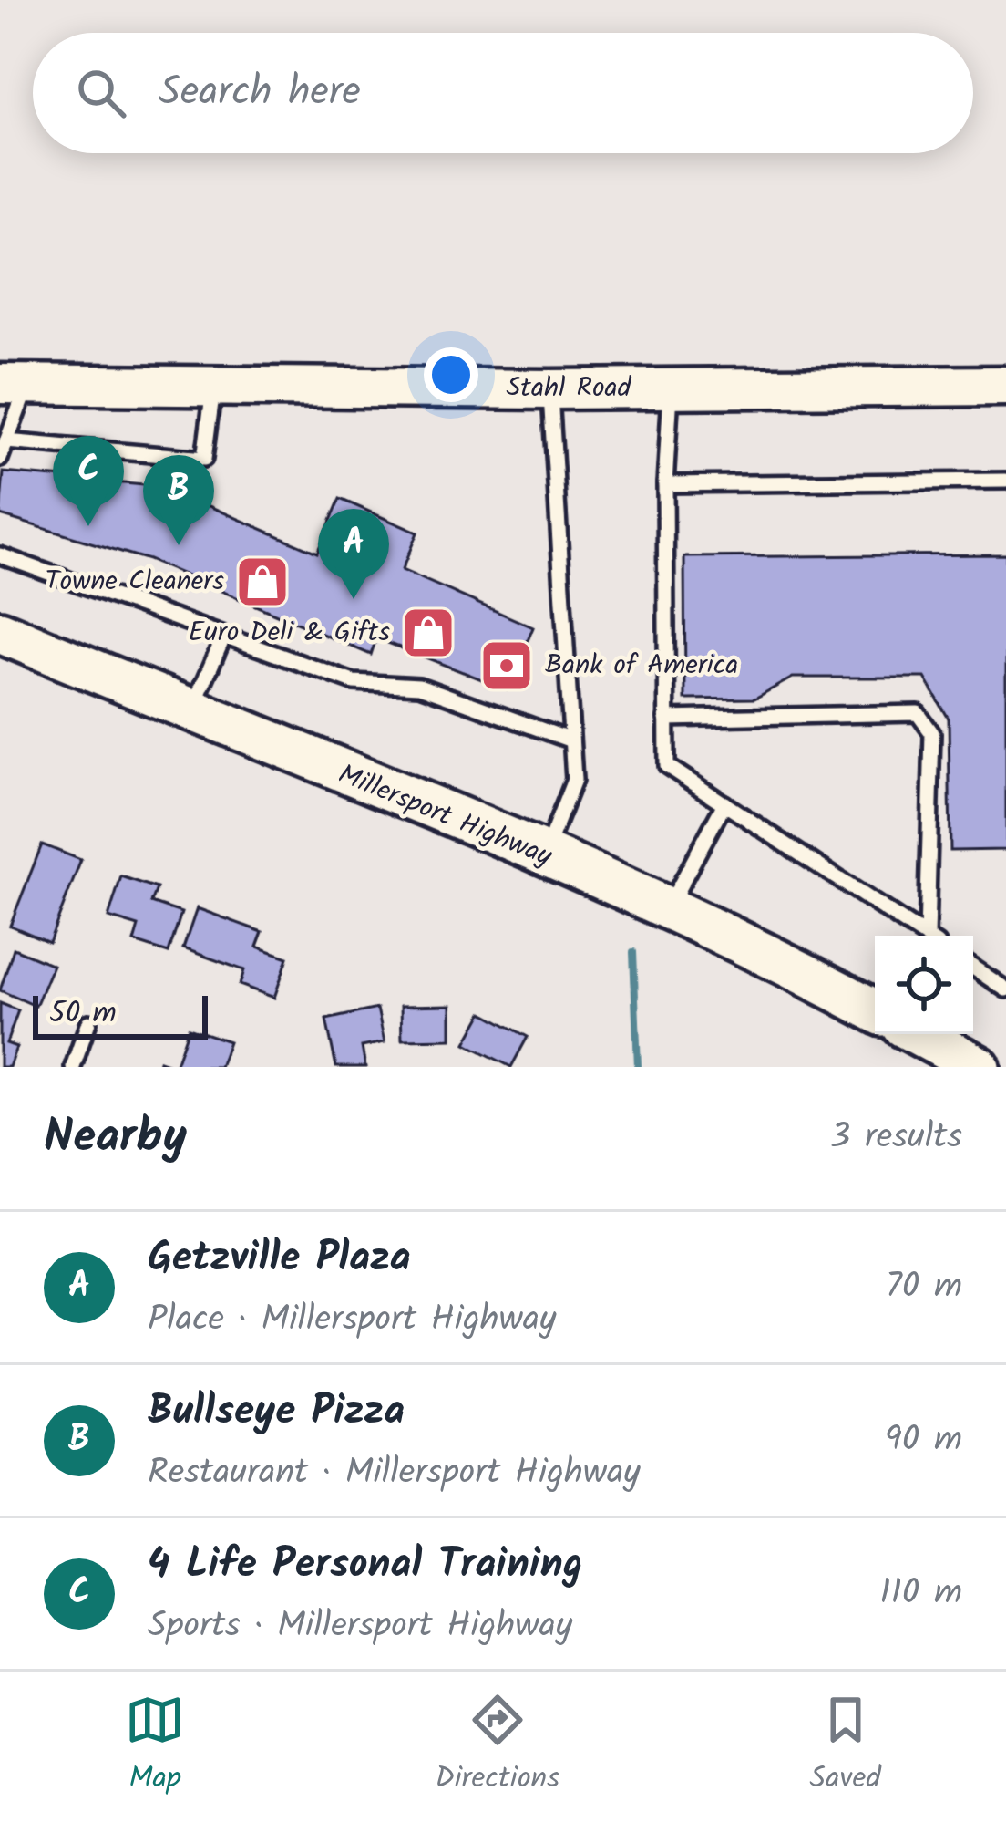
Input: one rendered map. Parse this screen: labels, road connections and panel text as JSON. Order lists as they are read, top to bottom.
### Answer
{
  "streets": {
    "main road": ["Millersport Highway"],
    "street": ["Stahl Road"]
  },
  "places": {
    "shop": ["Towne Cleaners", "Euro Deli & Gifts"],
    "bank": ["Bank of America"]
  },
  "scale_bar": "50 m",
  "page": {
    "search": "Search here",
    "pins": ["C", "B", "A"],
    "scale": "50 m",
    "heading": ["Nearby", "3 results"],
    "list": [
      {
        "mark": "A",
        "name": "Getzville Plaza",
        "note": "Place · Millersport Highway",
        "value": "70 m"
      },
      {
        "mark": "B",
        "name": "Bullseye Pizza",
        "note": "Restaurant · Millersport Highway",
        "value": "90 m"
      },
      {
        "mark": "C",
        "name": "4 Life Personal Training",
        "note": "Sports · Millersport Highway",
        "value": "110 m"
      }
    ],
    "nav": ["Map", "Directions", "Saved"]
  }
}
